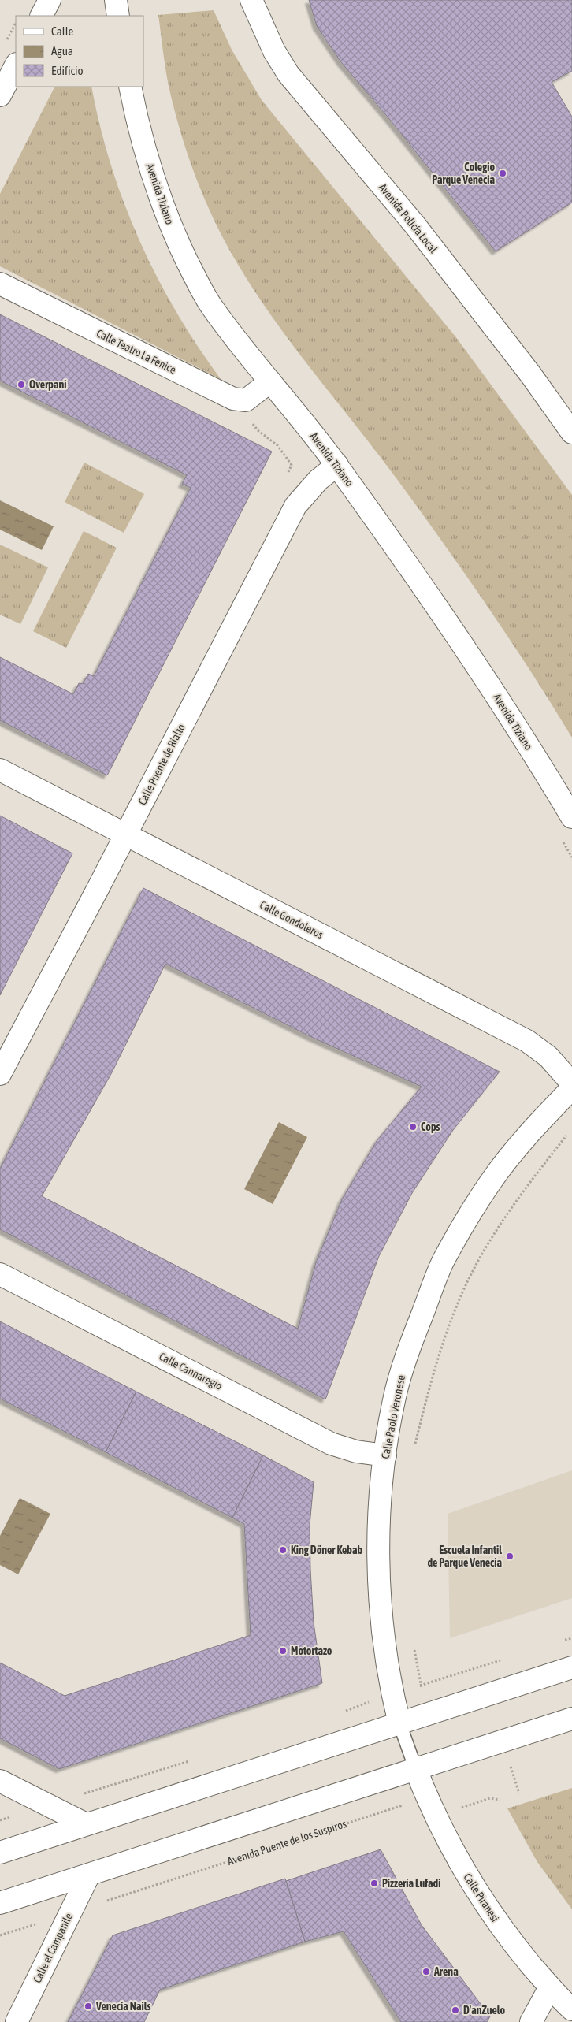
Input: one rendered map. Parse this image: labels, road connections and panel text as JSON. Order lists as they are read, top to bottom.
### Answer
{
  "streets": {
    "street": [
      "Avenida Tiziano",
      "Avenida Policía Local",
      "Calle Teatro La Fenice",
      "Calle Puente de Rialto",
      "Calle Gondoleros",
      "Calle Cannaregio",
      "Calle Paolo Veronese",
      "Calle Piranesi",
      "Calle el Campanile"
    ],
    "path": ["Avenida Puente de los Suspiros"]
  },
  "crossings": [
    ["Avenida Tiziano", "Calle Teatro La Fenice"],
    ["Avenida Tiziano", "Calle Puente de Rialto"],
    ["Calle Puente de Rialto", "Calle Gondoleros"],
    ["Calle Cannaregio", "Calle Paolo Veronese"],
    ["Avenida Puente de los Suspiros", "Calle Piranesi"],
    ["Avenida Puente de los Suspiros", "Calle el Campanile"]
  ],
  "places": [
    "Colegio Parque Venecia",
    "Overpani",
    "Cops",
    "King Döner Kebab",
    "Escuela Infantil de Parque Venecia",
    "Motortazo",
    "Pizzería Lufadi",
    "Arena",
    "Venecia Nails",
    "D'anZuelo"
  ],
  "legend": ["Calle", "Agua", "Edificio"]
}
